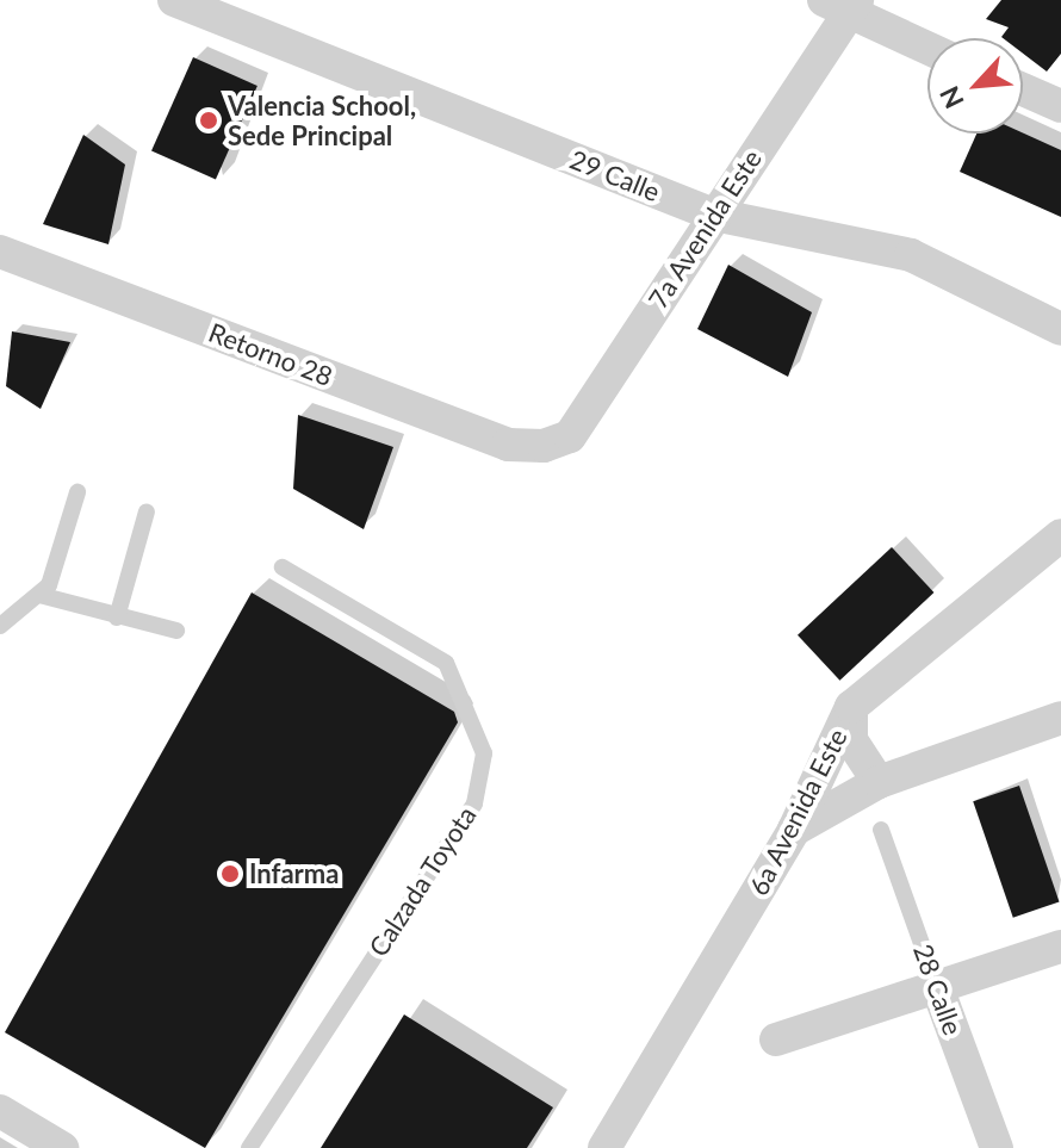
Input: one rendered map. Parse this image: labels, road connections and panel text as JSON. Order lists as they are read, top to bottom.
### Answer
{
  "streets": {
    "street": [
      "29 Calle",
      "7a Avenida Este",
      "Retorno 28",
      "6a Avenida Este",
      "28 Calle"
    ],
    "lane": ["Calzada Toyota"]
  },
  "crossings": [
    ["29 Calle", "7a Avenida Este"],
    ["7a Avenida Este", "Retorno 28"]
  ],
  "places": ["Valencia School, Sede Principal", "Infarma"],
  "north": "bottom left"
}
